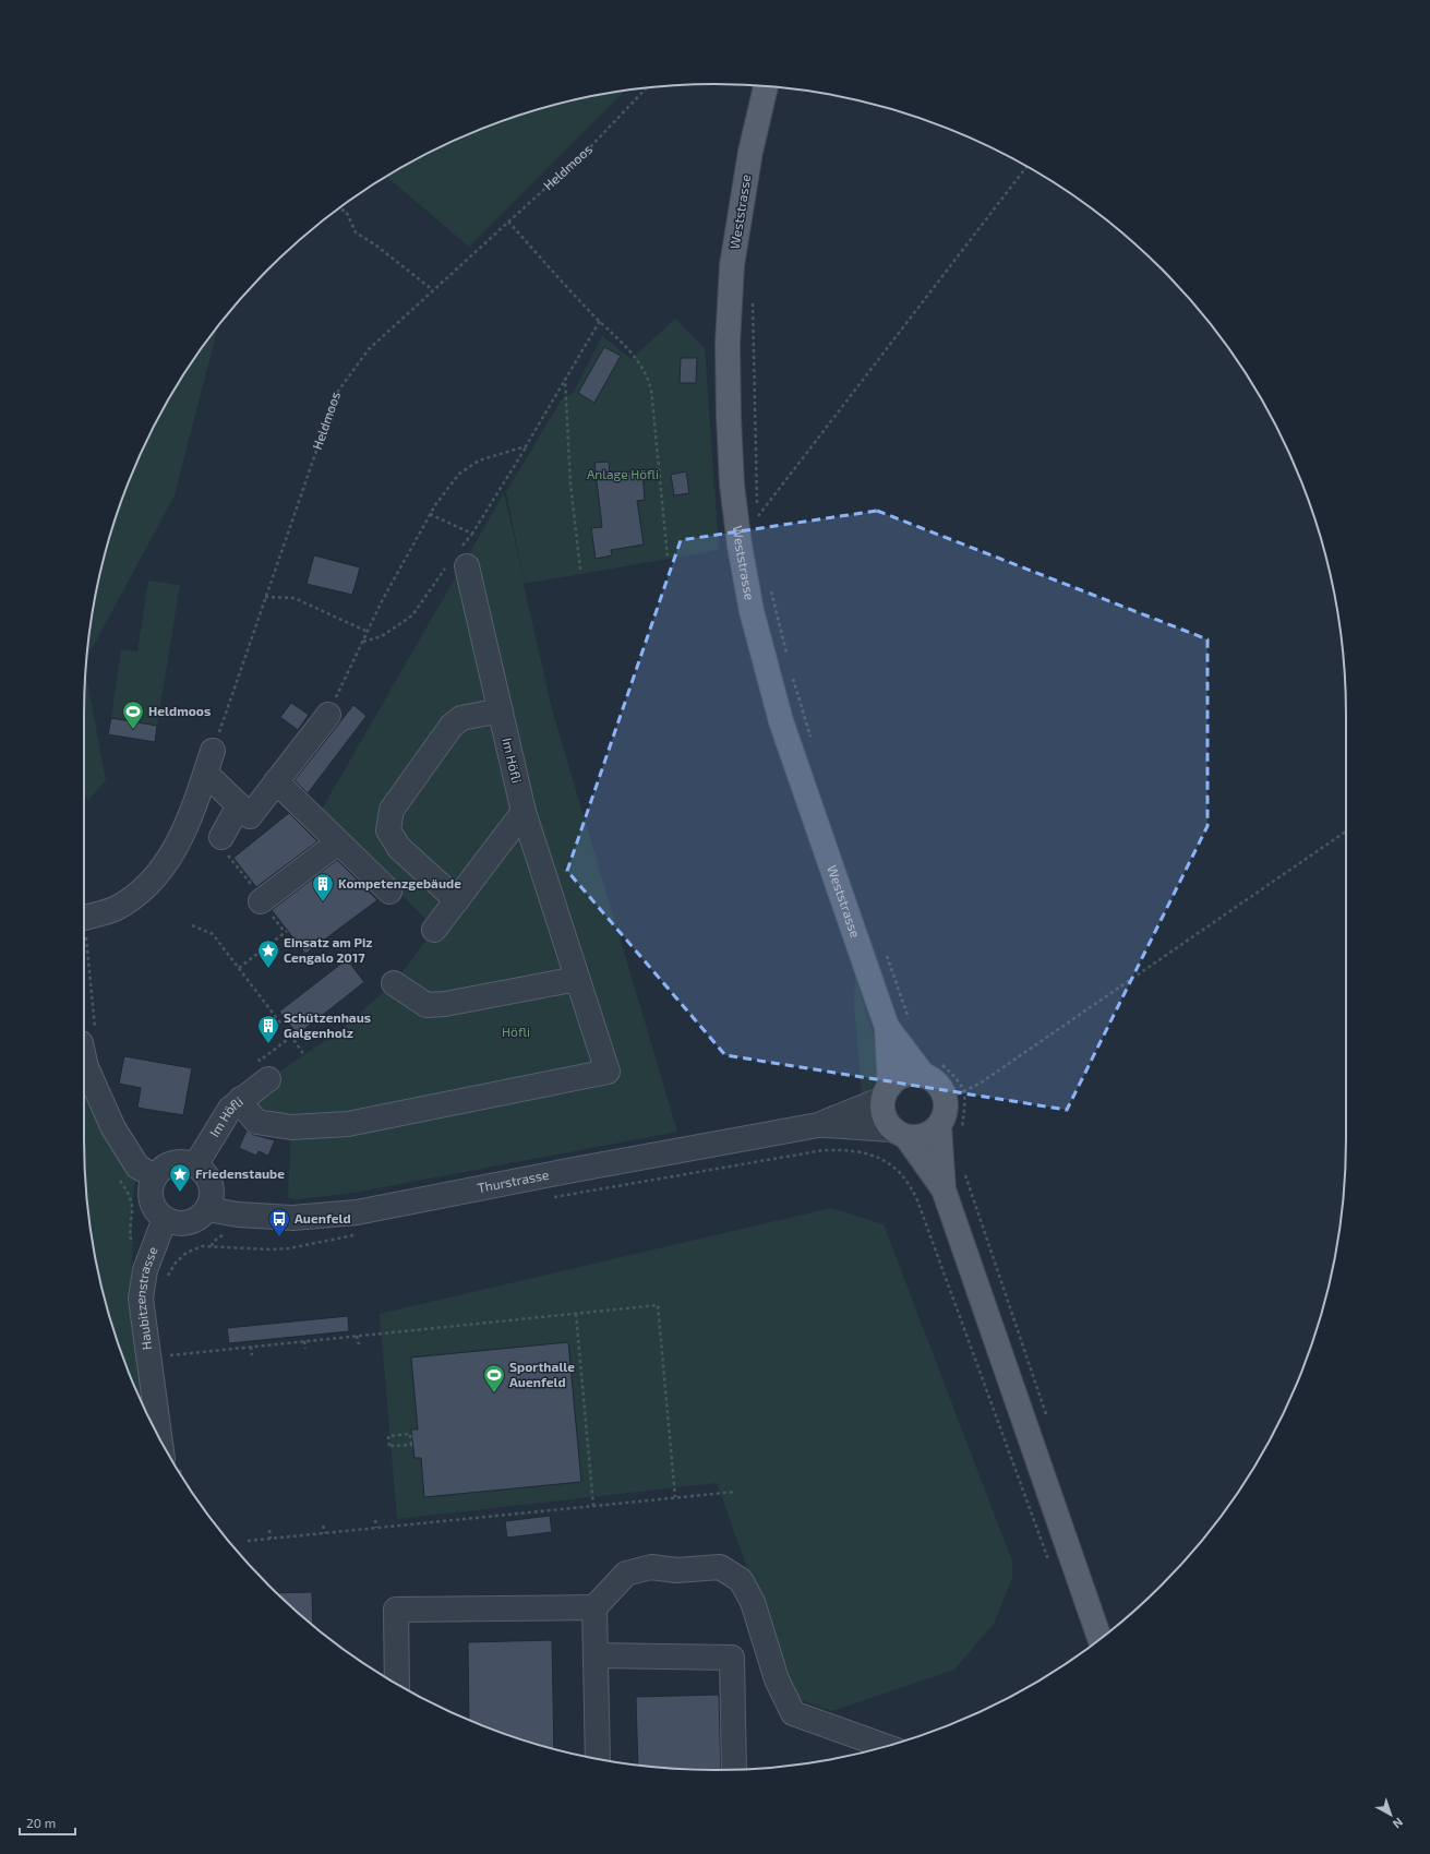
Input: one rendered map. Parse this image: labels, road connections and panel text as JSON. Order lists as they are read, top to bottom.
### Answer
{
  "streets": {
    "main road": ["Weststrasse"],
    "street": ["Im Höfli", "Thurstrasse", "Haubitzenstrasse"],
    "path": ["Heldmoos"]
  },
  "crossings": [
    ["Weststrasse", "Thurstrasse"],
    ["Im Höfli", "Thurstrasse"],
    ["Im Höfli", "Haubitzenstrasse"],
    ["Thurstrasse", "Haubitzenstrasse"]
  ],
  "parks": ["Anlage Höfli", "Höfli"],
  "places": {
    "sports": ["Heldmoos", "Sporthalle Auenfeld"],
    "building": ["Kompetenzgebäude", "Schützenhaus Galgenholz"],
    "place": ["Einsatz am Piz Cengalo 2017", "Friedenstaube"],
    "bus stop": ["Auenfeld"]
  },
  "scale_bar": "20 m",
  "north": "bottom right"
}
